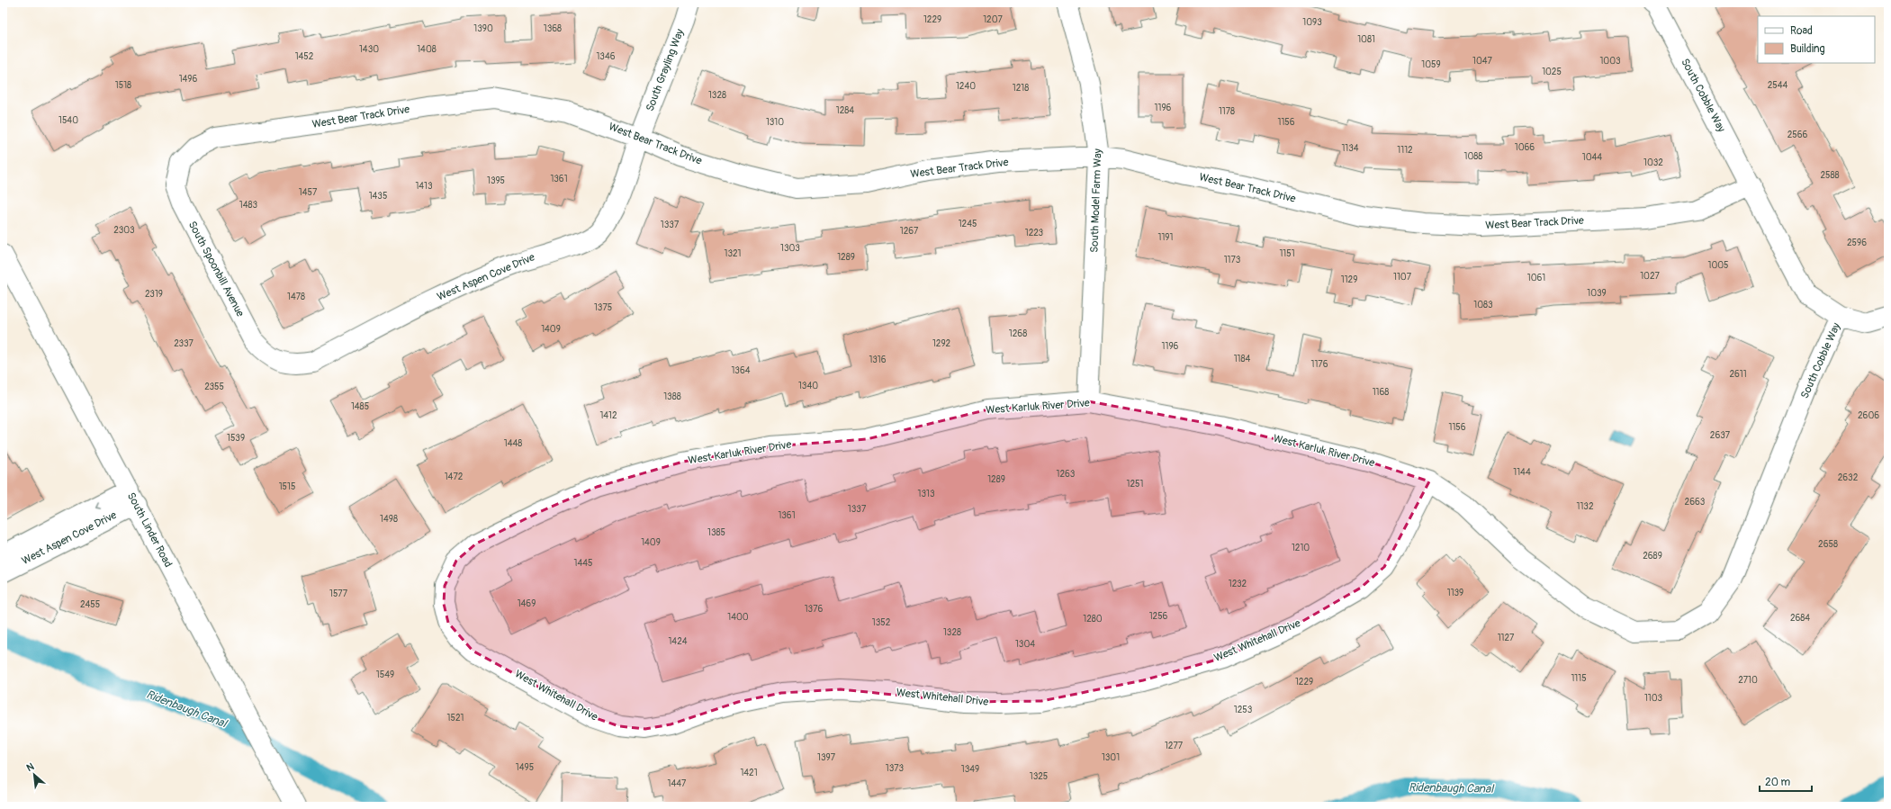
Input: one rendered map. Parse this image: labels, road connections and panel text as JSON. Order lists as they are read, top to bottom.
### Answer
{
  "streets": {
    "street": [
      "South Grayling Way",
      "South Cobble Way",
      "West Bear Track Drive",
      "South Model Farm Way",
      "South Spoonbill Avenue",
      "West Aspen Cove Drive",
      "West Karluk River Drive",
      "South Linder Road",
      "West Whitehall Drive"
    ]
  },
  "crossings": [
    ["South Grayling Way", "West Bear Track Drive"],
    ["South Grayling Way", "West Aspen Cove Drive"],
    ["South Cobble Way", "West Bear Track Drive"],
    ["South Cobble Way", "West Karluk River Drive"],
    ["West Bear Track Drive", "South Model Farm Way"],
    ["West Bear Track Drive", "South Spoonbill Avenue"],
    ["West Bear Track Drive", "West Aspen Cove Drive"],
    ["South Model Farm Way", "West Karluk River Drive"],
    ["South Spoonbill Avenue", "West Aspen Cove Drive"],
    ["West Aspen Cove Drive", "South Linder Road"],
    ["West Karluk River Drive", "West Whitehall Drive"]
  ],
  "water": ["Ridenbaugh Canal"],
  "house_numbers": [
    "1229",
    "1207",
    "1093",
    "1390",
    "1368",
    "1081",
    "1430",
    "1408",
    "1452",
    "1346",
    "1047",
    "1003",
    "1059",
    "1025",
    "1496",
    "1518",
    "2544",
    "1240",
    "1218",
    "1328",
    "1196",
    "1284",
    "1178",
    "1540",
    "1310",
    "1156",
    "2566",
    "1066",
    "1134",
    "1112",
    "1088",
    "1044",
    "1032",
    "2588",
    "1361",
    "1395",
    "1413",
    "1457",
    "1435",
    "1483",
    "1245",
    "1337",
    "2303",
    "1267",
    "1223",
    "1191",
    "2596",
    "1303",
    "1321",
    "1151",
    "1289",
    "1173",
    "1005",
    "1027",
    "1107",
    "1061",
    "1129",
    "1039",
    "2319",
    "1478",
    "1083",
    "1375",
    "1409",
    "1268",
    "2337",
    "1292",
    "1196",
    "1184",
    "1316",
    "1176",
    "1364",
    "2611",
    "1340",
    "2355",
    "1168",
    "1388",
    "1485",
    "1412",
    "2606",
    "1156",
    "2637",
    "1539",
    "1448",
    "1144",
    "1263",
    "1472",
    "2632",
    "1289",
    "1251",
    "1515",
    "1313",
    "2663",
    "1132",
    "1337",
    "1361",
    "1498",
    "1385",
    "1409",
    "2658",
    "1210",
    "2689",
    "1445",
    "1232",
    "1139",
    "1577",
    "1469",
    "2455",
    "1376",
    "1256",
    "1400",
    "2684",
    "1280",
    "1352",
    "1328",
    "1127",
    "1424",
    "1304",
    "1549",
    "1115",
    "2710",
    "1229",
    "1103",
    "1253",
    "1521",
    "1277",
    "1397",
    "1301",
    "1495",
    "1373",
    "1349",
    "1421",
    "1325",
    "1447"
  ],
  "legend": ["Road", "Building"],
  "scale_bar": "20 m",
  "north": "top left"
}
